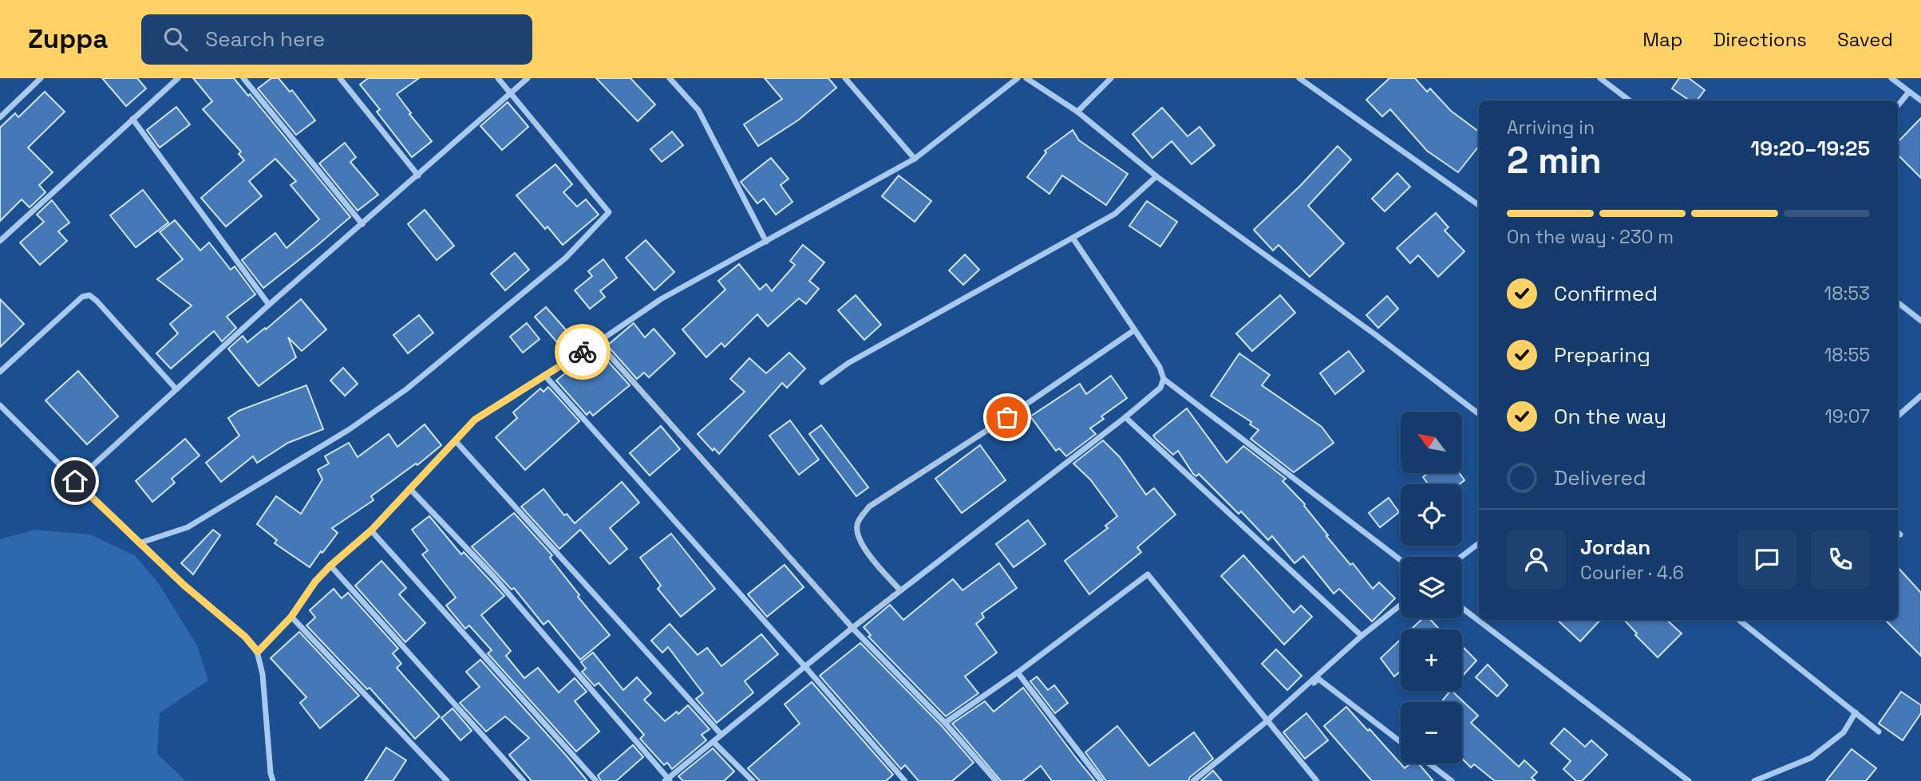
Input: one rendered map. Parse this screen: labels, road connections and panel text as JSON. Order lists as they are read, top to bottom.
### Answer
{
  "north": "top left",
  "page": {
    "header": "Zuppa",
    "search": "Search here",
    "nav": ["Map", "Directions", "Saved"],
    "heading": ["2 min", "Arriving in", "19:20–19:25"],
    "panel": ["Jordan", "Courier · 4.6"],
    "bar": "On the way · 230 m",
    "list": [
      ["Confirmed", "18:53"],
      ["Preparing", "18:55"],
      ["On the way", "19:07"],
      "Delivered"
    ],
    "map_buttons": ["+", "−"]
  }
}
